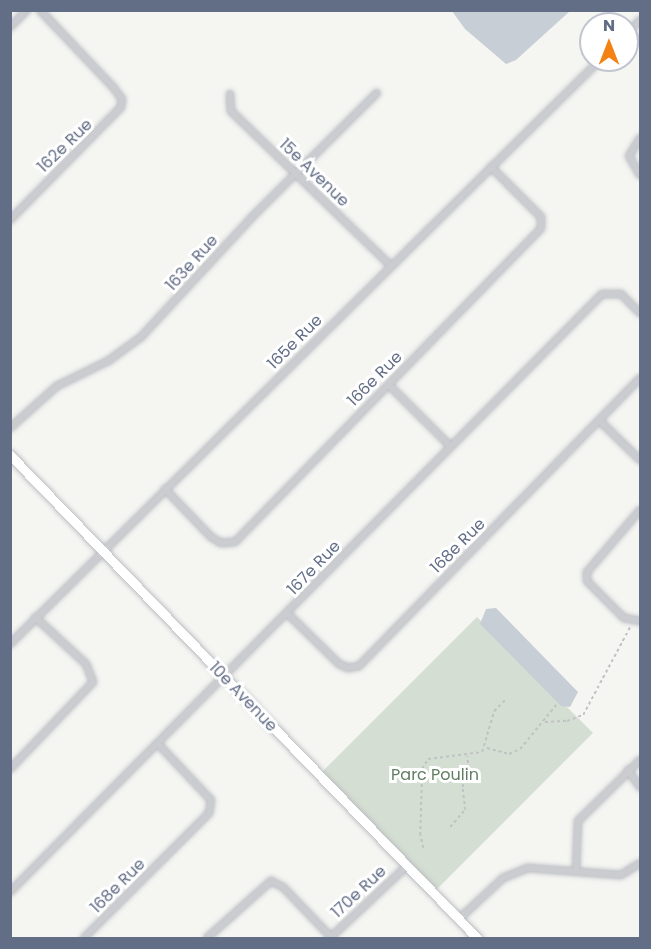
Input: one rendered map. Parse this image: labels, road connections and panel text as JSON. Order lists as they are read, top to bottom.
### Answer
{
  "streets": {
    "street": [
      "162e Rue",
      "15e Avenue",
      "163e Rue",
      "165e Rue",
      "166e Rue",
      "168e Rue",
      "167e Rue",
      "10e Avenue",
      "170e Rue"
    ]
  },
  "crossings": [
    ["15e Avenue", "163e Rue"],
    ["15e Avenue", "165e Rue"],
    ["165e Rue", "166e Rue"],
    ["165e Rue", "10e Avenue"],
    ["168e Rue", "167e Rue"],
    ["167e Rue", "10e Avenue"],
    ["10e Avenue", "170e Rue"]
  ],
  "parks": ["Parc Poulin"],
  "north": "top"
}
